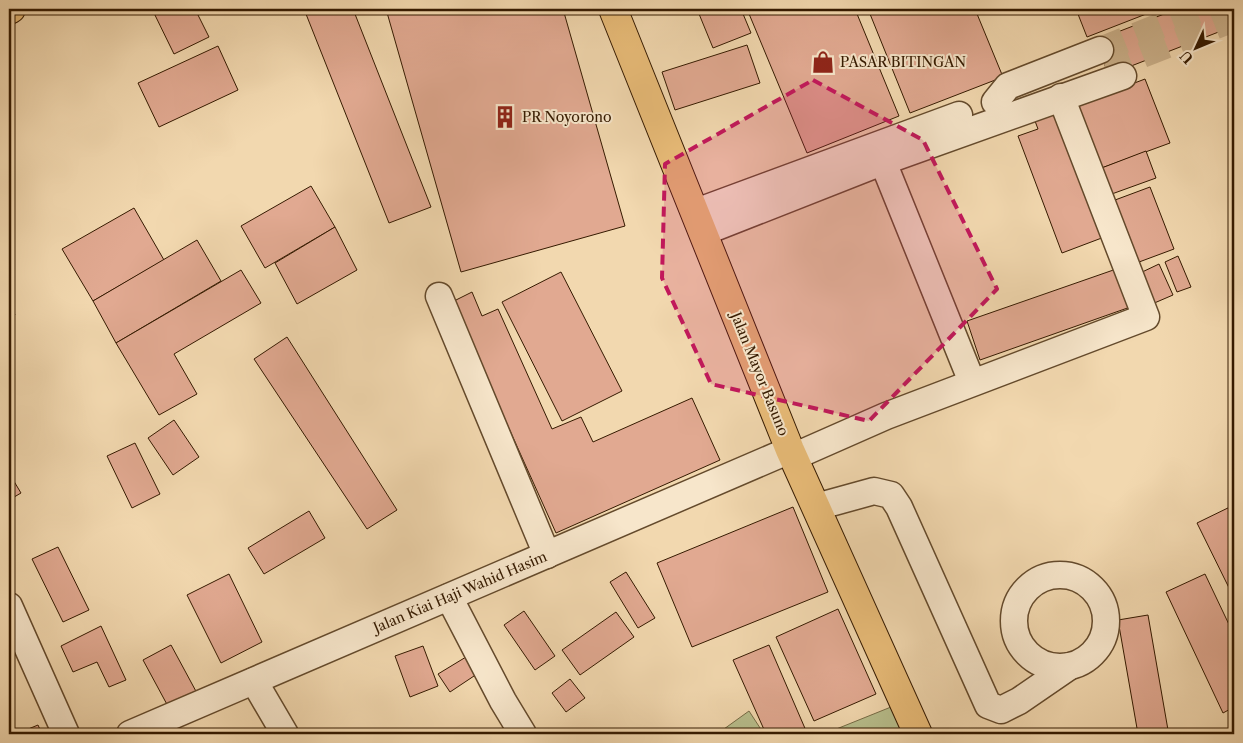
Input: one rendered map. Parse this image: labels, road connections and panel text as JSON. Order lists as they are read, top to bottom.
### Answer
{
  "streets": {
    "main road": ["Jalan Mayor Basuno"],
    "street": ["Jalan Kiai Haji Wahid Hasim"]
  },
  "crossings": [
    ["Jalan Mayor Basuno", "Jalan Kiai Haji Wahid Hasim"]
  ],
  "places": {
    "shop": ["PASAR BITINGAN"],
    "building": ["PR Noyorono"]
  },
  "north": "bottom left"
}
